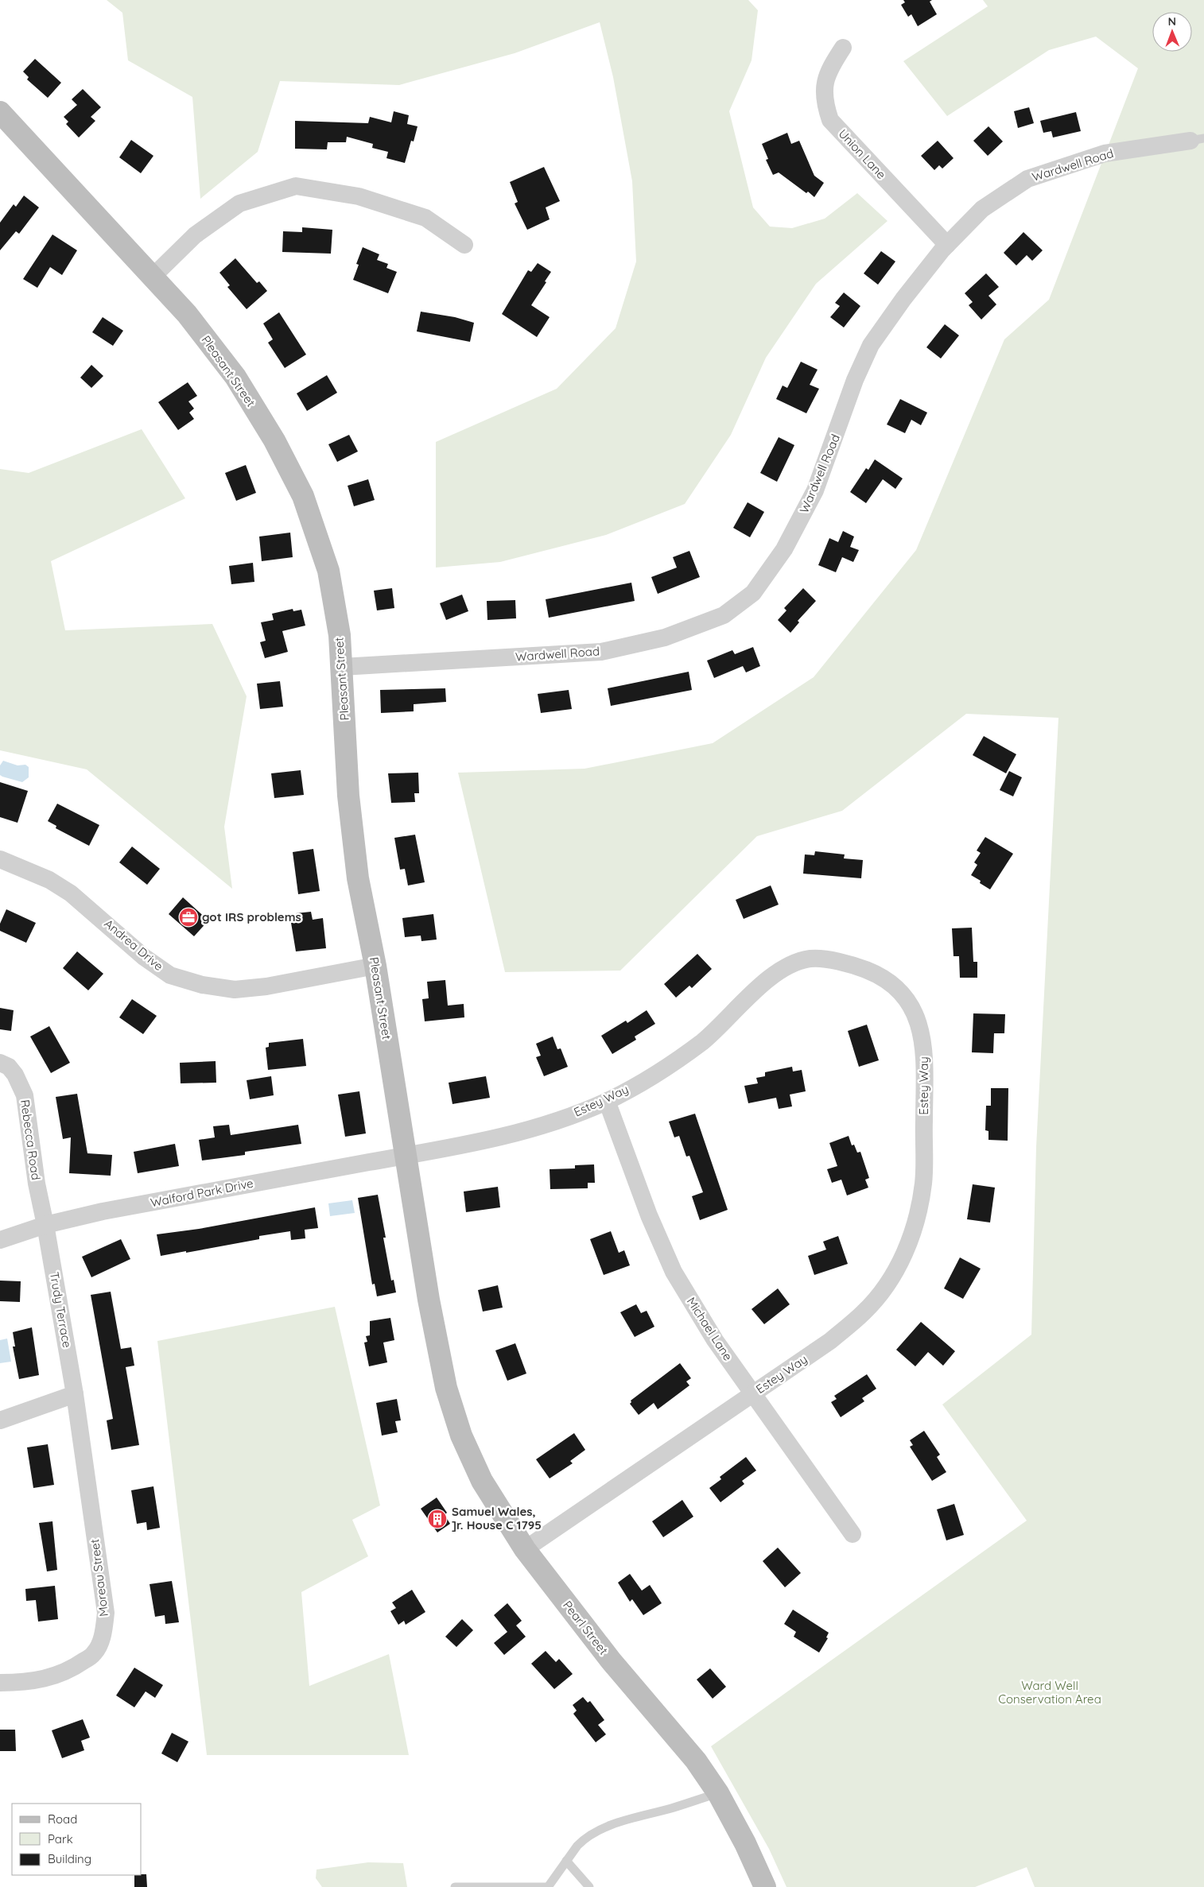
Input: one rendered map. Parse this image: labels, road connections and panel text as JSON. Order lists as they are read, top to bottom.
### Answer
{
  "streets": {
    "main road": ["Pleasant Street", "Pearl Street"],
    "street": [
      "Union Lane",
      "Wardwell Road",
      "Andrea Drive",
      "Estey Way",
      "Rebecca Road",
      "Walford Park Drive",
      "Trudy Terrace",
      "Michael Lane",
      "Moreau Street"
    ]
  },
  "crossings": [
    ["Union Lane", "Wardwell Road"],
    ["Wardwell Road", "Pleasant Street"],
    ["Pleasant Street", "Andrea Drive"],
    ["Pleasant Street", "Estey Way"],
    ["Pleasant Street", "Walford Park Drive"],
    ["Pleasant Street", "Pearl Street"],
    ["Estey Way", "Walford Park Drive"],
    ["Estey Way", "Michael Lane"],
    ["Estey Way", "Pearl Street"],
    ["Rebecca Road", "Walford Park Drive"],
    ["Rebecca Road", "Trudy Terrace"],
    ["Walford Park Drive", "Trudy Terrace"],
    ["Trudy Terrace", "Moreau Street"]
  ],
  "parks": ["Ward Well Conservation Area"],
  "places": {
    "office": ["got IRS problems"],
    "building": ["Samuel Wales, ]r. House C 1795"]
  },
  "legend": ["Road", "Park", "Building"],
  "north": "top"
}
